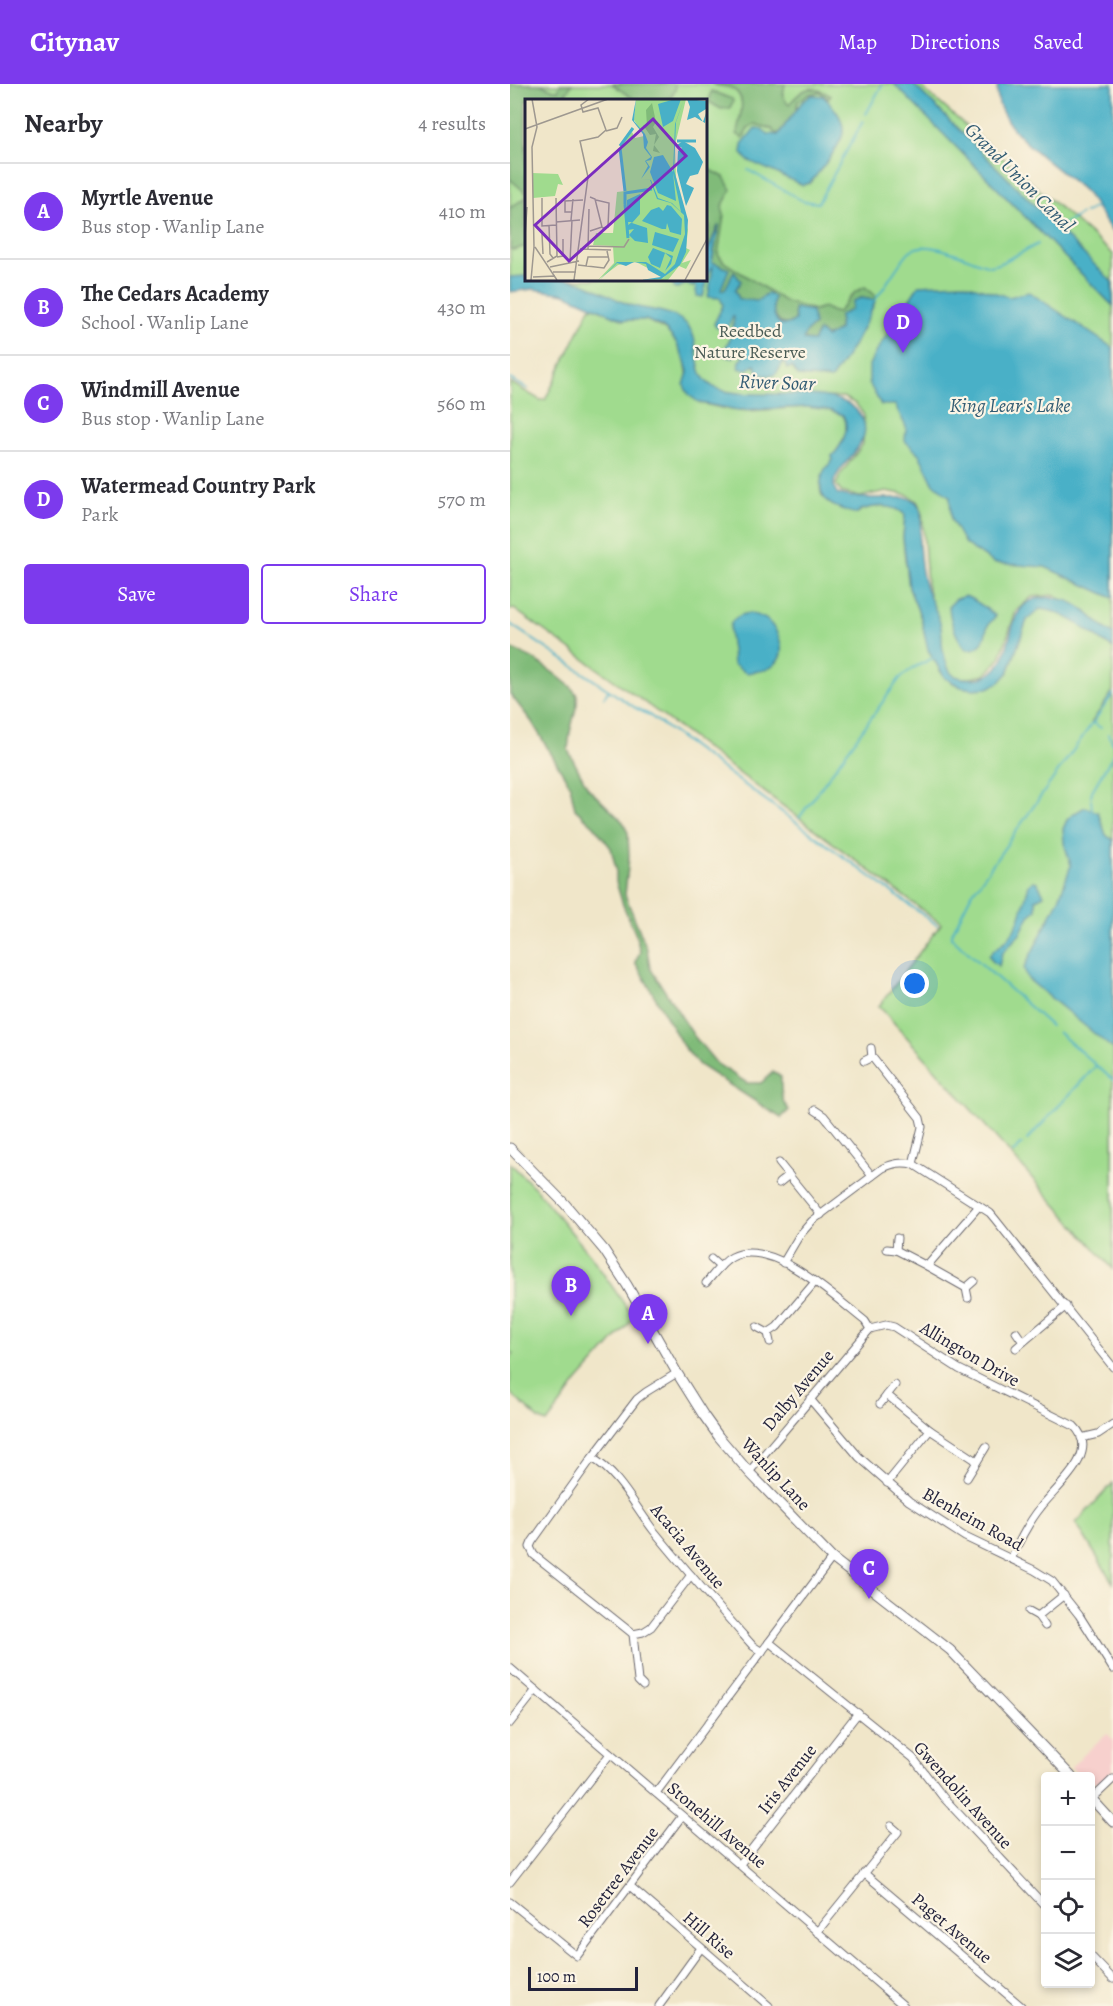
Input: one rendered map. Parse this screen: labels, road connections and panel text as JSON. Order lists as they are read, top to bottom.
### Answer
{
  "streets": {
    "street": [
      "Allington Drive",
      "Dalby Avenue",
      "Wanlip Lane",
      "Blenheim Road",
      "Acacia Avenue",
      "Iris Avenue",
      "Gwendolin Avenue",
      "Stonehill Avenue",
      "Rosetree Avenue",
      "Paget Avenue",
      "Hill Rise"
    ]
  },
  "crossings": [
    ["Allington Drive", "Dalby Avenue"],
    ["Dalby Avenue", "Wanlip Lane"],
    ["Dalby Avenue", "Blenheim Road"],
    ["Iris Avenue", "Gwendolin Avenue"],
    ["Iris Avenue", "Stonehill Avenue"],
    ["Stonehill Avenue", "Rosetree Avenue"],
    ["Rosetree Avenue", "Hill Rise"]
  ],
  "water": ["Grand Union Canal", "River Soar", "King Lear's Lake"],
  "parks": ["Reedbed Nature Reserve"],
  "scale_bar": "100 m",
  "page": {
    "header": "Citynav",
    "nav": ["Map", "Directions", "Saved"],
    "heading": ["Nearby", "4 results"],
    "list": [
      {
        "mark": "A",
        "name": "Myrtle Avenue",
        "note": "Bus stop · Wanlip Lane",
        "value": "410 m"
      },
      {
        "mark": "B",
        "name": "The Cedars Academy",
        "note": "School · Wanlip Lane",
        "value": "430 m"
      },
      {
        "mark": "C",
        "name": "Windmill Avenue",
        "note": "Bus stop · Wanlip Lane",
        "value": "560 m"
      },
      {
        "mark": "D",
        "name": "Watermead Country Park",
        "note": "Park",
        "value": "570 m"
      }
    ],
    "pins": [
      "D",
      "B",
      "A",
      "C"
    ],
    "buttons": ["Save", "Share"],
    "map_buttons": ["+", "−"],
    "scale": "100 m"
  }
}
